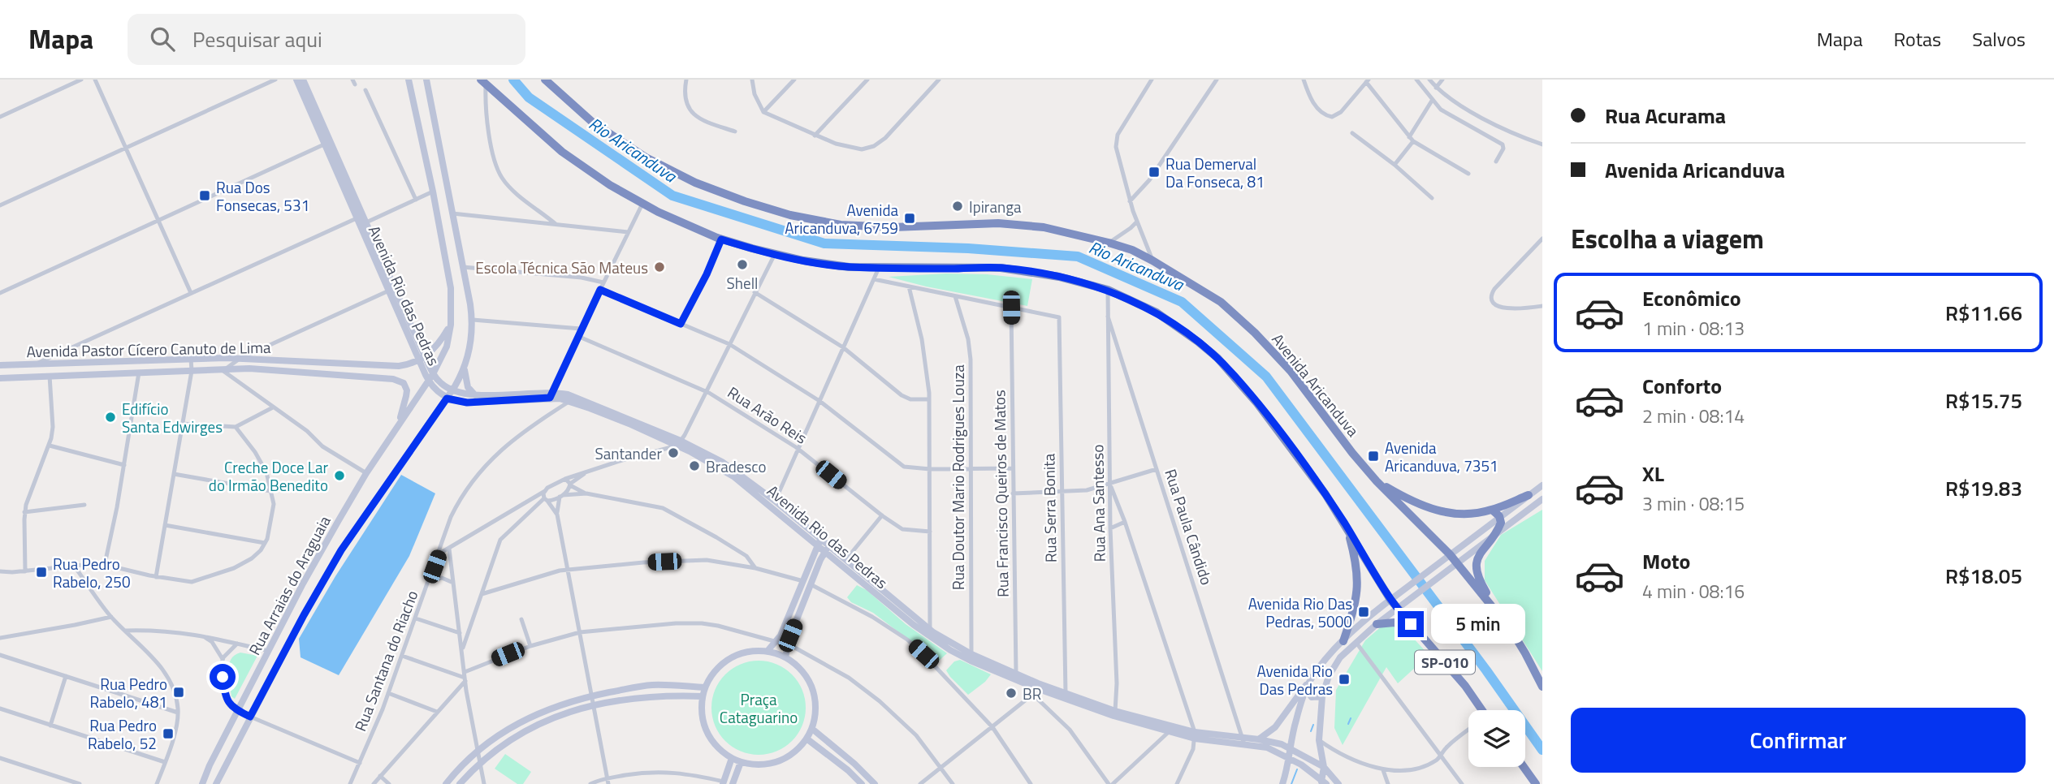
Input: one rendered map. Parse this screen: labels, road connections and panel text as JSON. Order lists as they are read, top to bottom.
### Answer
{
  "streets": {
    "highway": ["Avenida Aricanduva", "SP-010"],
    "main road": ["Avenida Rio das Pedras", "Avenida Pastor Cícero Canuto de Lima", "Rua Arraias do Araguaia"],
    "street": [
      "Rua Arão Reis",
      "Rua Doutor Mario Rodrigues Louza",
      "Rua Francisco Queiros de Matos",
      "Rua Ana Santesso",
      "Rua Serra Bonita",
      "Rua Paula Cândido",
      "Rua Santana do Riacho"
    ]
  },
  "crossings": [
    ["Avenida Rio das Pedras", "Avenida Pastor Cícero Canuto de Lima"],
    ["Avenida Rio das Pedras", "Rua Doutor Mario Rodrigues Louza"],
    ["Avenida Rio das Pedras", "Rua Francisco Queiros de Matos"],
    ["Avenida Rio das Pedras", "Rua Ana Santesso"],
    ["Avenida Rio das Pedras", "Rua Serra Bonita"],
    ["Avenida Rio das Pedras", "Rua Paula Cândido"],
    ["Avenida Rio das Pedras", "Rua Arraias do Araguaia"],
    ["Avenida Rio das Pedras", "Rua Santana do Riacho"],
    ["Rua Francisco Queiros de Matos", "Rua Serra Bonita"],
    ["Rua Ana Santesso", "Rua Paula Cândido"],
    ["Rua Ana Santesso", "SP-010"]
  ],
  "water": ["Rio Aricanduva"],
  "parks": ["Praça Cataguarino"],
  "places": {
    "transit": [
      "Rua Demerval Da Fonseca, 81",
      "Rua Dos Fonsecas, 531",
      "Avenida Aricanduva, 6759",
      "Avenida Aricanduva, 7351",
      "Rua Pedro Rabelo, 250",
      "Avenida Rio Das Pedras, 5000",
      "Avenida Rio Das Pedras",
      "Rua Pedro Rabelo, 481",
      "Rua Pedro Rabelo, 52"
    ],
    "other": [
      "Ipiranga",
      "Shell",
      "Escola Técnica São Mateus",
      "Edifício Santa Edwirges",
      "Santander",
      "Bradesco",
      "Creche Doce Lar do Irmão Benedito",
      "BR"
    ]
  },
  "page": {
    "header": "Mapa",
    "search": "Pesquisar aqui",
    "nav": ["Mapa", "Rotas", "Salvos"],
    "banner": ["Rua Acurama", "Avenida Aricanduva"],
    "heading": "Escolha a viagem",
    "list": [
      {
        "name": "Econômico",
        "note": "1 min · 08:13",
        "value": "R$11.66"
      },
      {
        "name": "Conforto",
        "note": "2 min · 08:14",
        "value": "R$15.75"
      },
      {
        "name": "XL",
        "note": "3 min · 08:15",
        "value": "R$19.83"
      },
      {
        "name": "Moto",
        "note": "4 min · 08:16",
        "value": "R$18.05"
      }
    ],
    "bubble": "5 min",
    "buttons": "Confirmar"
  }
}
